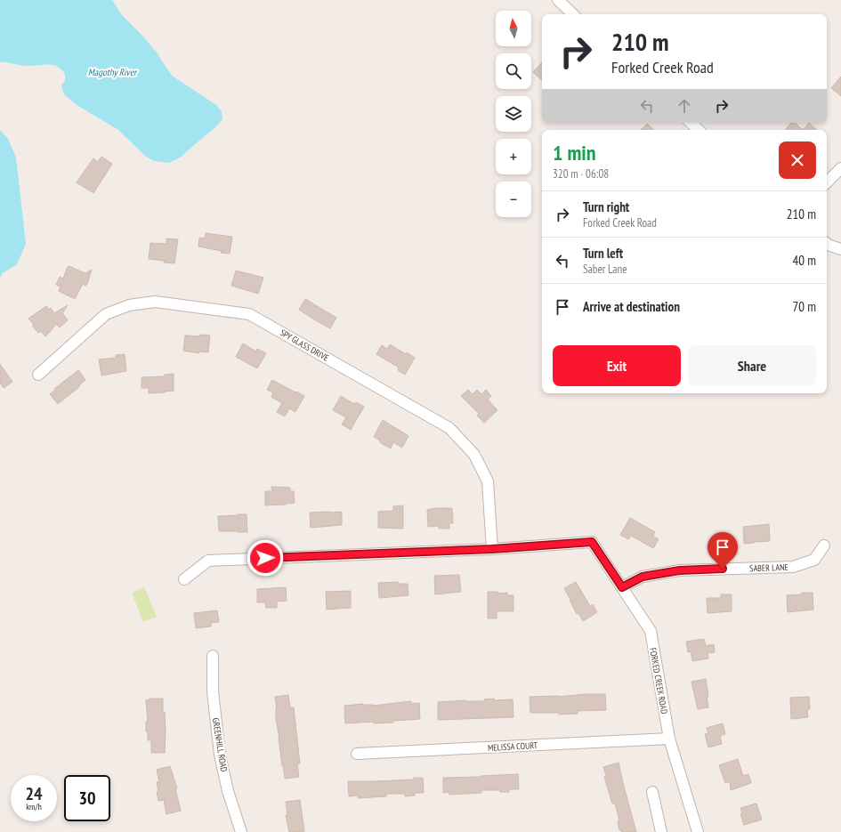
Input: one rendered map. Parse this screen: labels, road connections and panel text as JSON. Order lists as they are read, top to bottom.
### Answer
{
  "streets": {
    "street": [
      "SPY GLASS DRIVE",
      "SABER LANE",
      "FORKED CREEK ROAD",
      "GREENHILL ROAD",
      "MELISSA COURT"
    ]
  },
  "crossings": [
    ["SPY GLASS DRIVE", "FORKED CREEK ROAD"],
    ["SABER LANE", "FORKED CREEK ROAD"],
    ["FORKED CREEK ROAD", "MELISSA COURT"]
  ],
  "water": ["Magothy River"],
  "north": "top",
  "page": {
    "map_buttons": ["+", "−"],
    "turn": ["210 m", "Forked Creek Road"],
    "heading": ["1 min", "320 m · 06:08"],
    "list": [
      {
        "name": "Turn right",
        "note": "Forked Creek Road",
        "value": "210 m"
      },
      {
        "name": "Turn left",
        "note": "Saber Lane",
        "value": "40 m"
      },
      {
        "name": "Arrive at destination",
        "value": "70 m"
      }
    ],
    "buttons": ["Exit", "Share"],
    "speed": "24 km/h",
    "limit": "30"
  }
}
